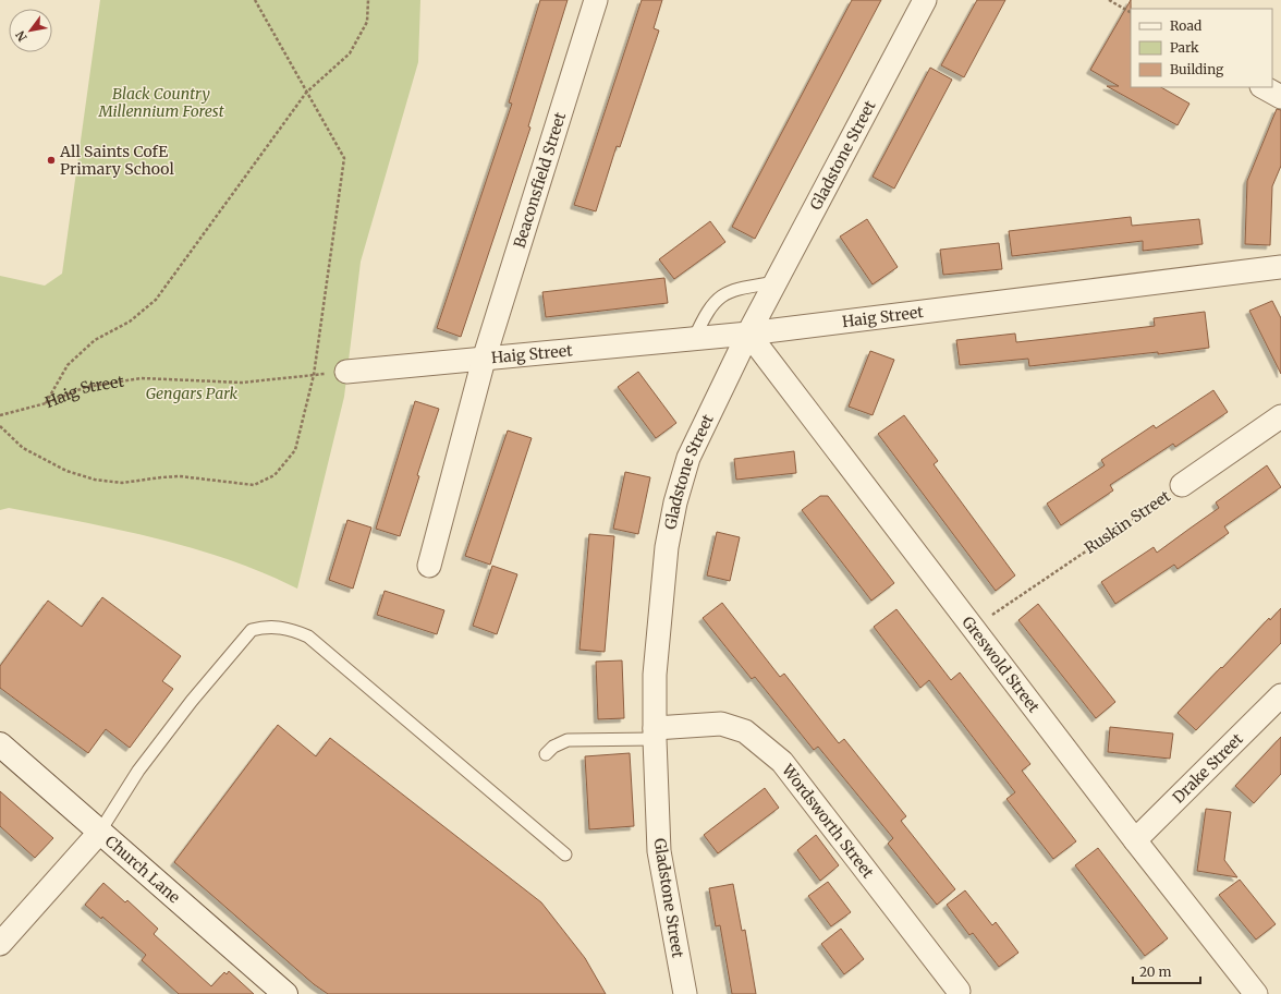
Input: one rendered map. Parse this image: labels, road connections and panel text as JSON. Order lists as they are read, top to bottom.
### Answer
{
  "streets": {
    "main road": ["Church Lane"],
    "street": [
      "Gladstone Street",
      "Beaconsfield Street",
      "Haig Street",
      "Ruskin Street",
      "Greswold Street",
      "Drake Street",
      "Wordsworth Street"
    ]
  },
  "crossings": [
    ["Gladstone Street", "Haig Street"],
    ["Gladstone Street", "Greswold Street"],
    ["Gladstone Street", "Wordsworth Street"],
    ["Beaconsfield Street", "Haig Street"],
    ["Haig Street", "Greswold Street"],
    ["Ruskin Street", "Greswold Street"],
    ["Greswold Street", "Drake Street"]
  ],
  "parks": ["Black Country Millennium Forest", "Gengars Park"],
  "places": ["All Saints CofE Primary School"],
  "legend": ["Road", "Park", "Building"],
  "scale_bar": "20 m",
  "north": "bottom left"
}
